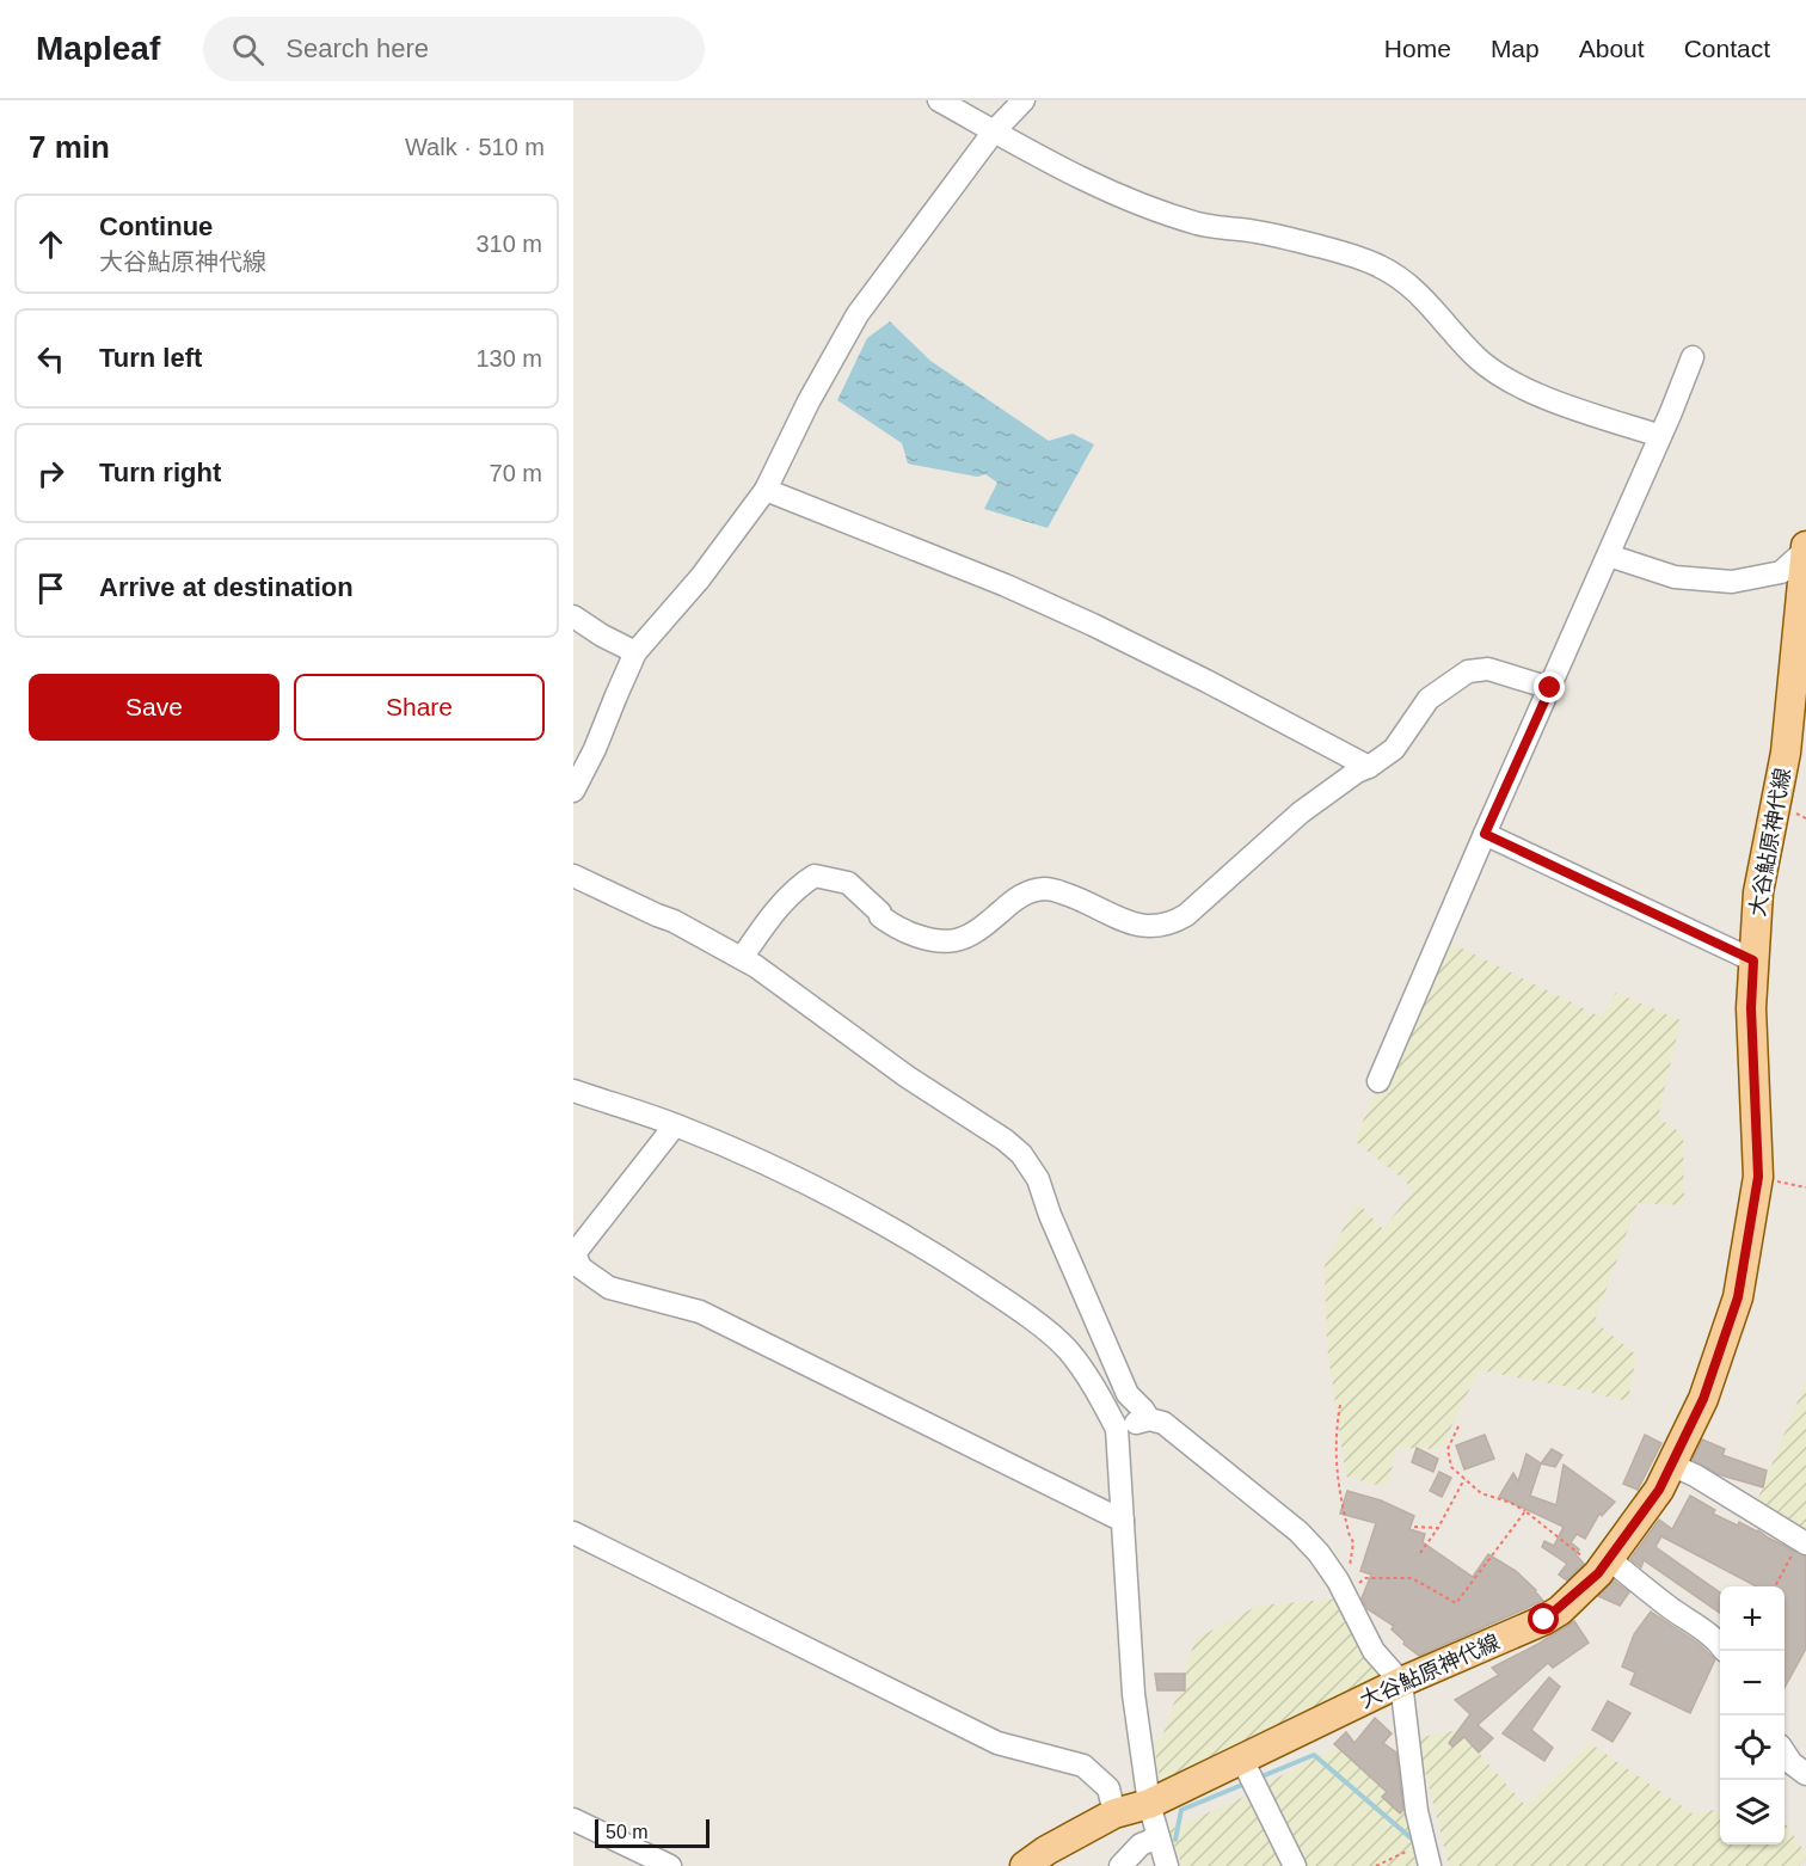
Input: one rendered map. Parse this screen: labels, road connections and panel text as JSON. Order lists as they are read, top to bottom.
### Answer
{
  "streets": {
    "main road": ["大谷鮎原神代線"]
  },
  "scale_bar": "50 m",
  "page": {
    "header": "Mapleaf",
    "search": "Search here",
    "nav": [
      "Home",
      "Map",
      "About",
      "Contact"
    ],
    "heading": ["7 min", "Walk · 510 m"],
    "list": [
      ["Continue", "大谷鮎原神代線", "310 m"],
      ["Turn left", "130 m"],
      ["Turn right", "70 m"],
      "Arrive at destination"
    ],
    "buttons": ["Save", "Share"],
    "map_buttons": ["+", "−"],
    "scale": "50 m"
  }
}
